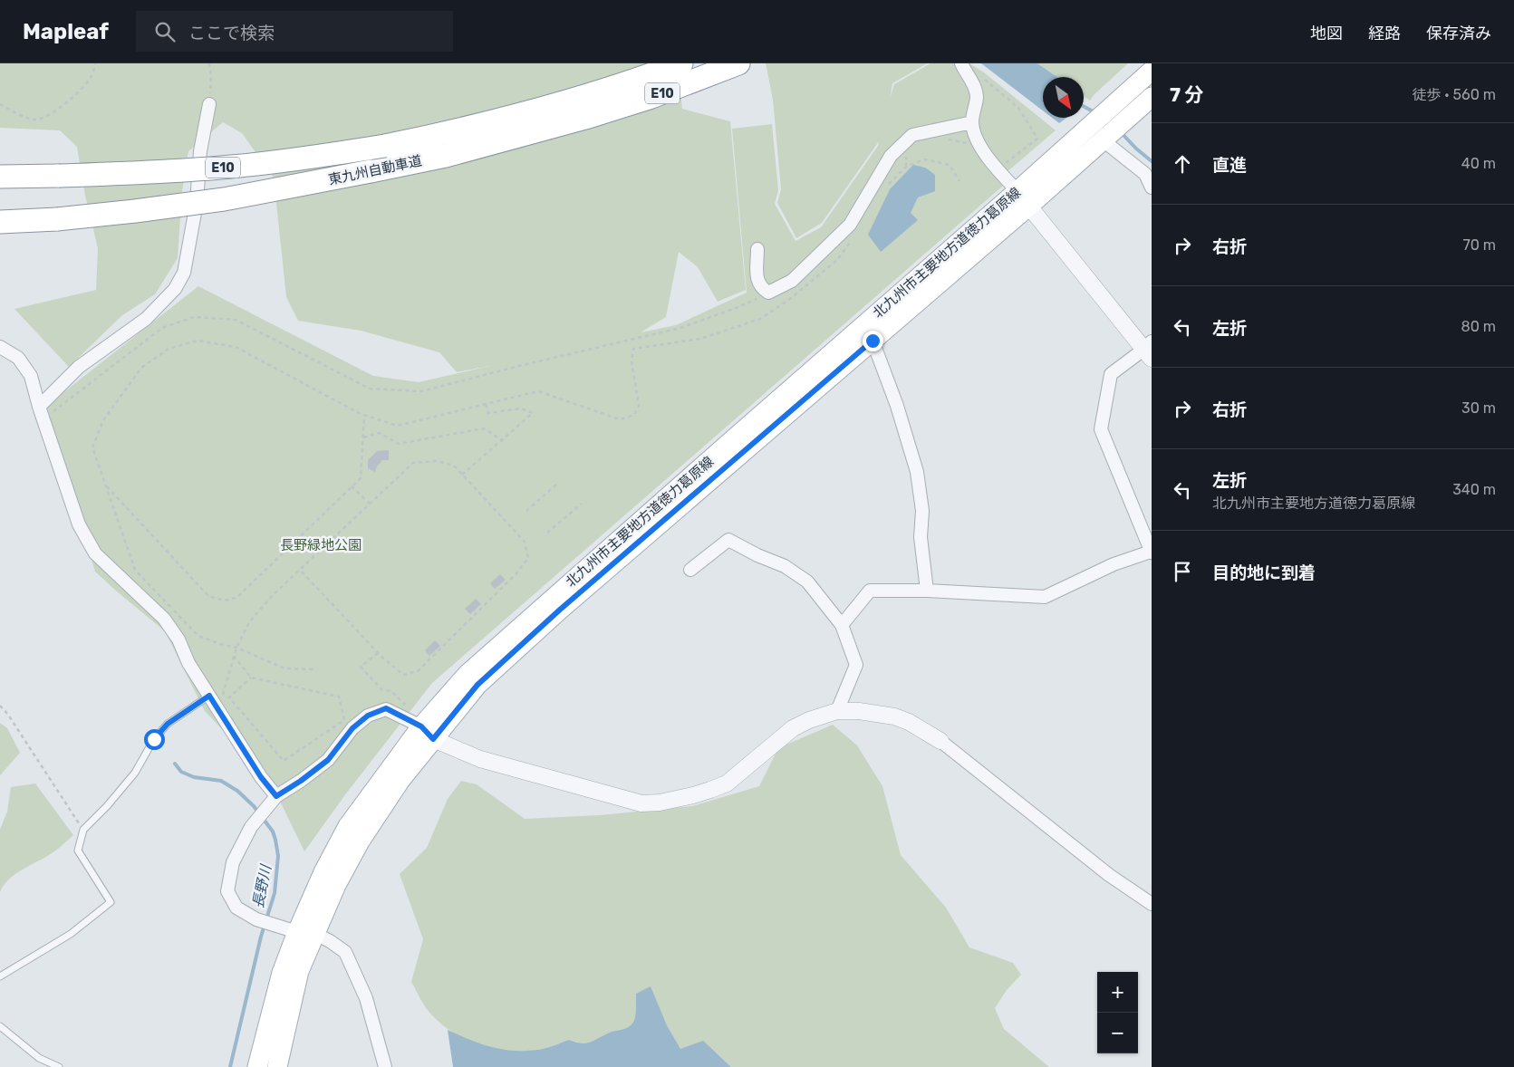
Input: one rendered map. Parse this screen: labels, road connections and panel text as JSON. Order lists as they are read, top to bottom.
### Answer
{
  "streets": {
    "highway": ["E10", "東九州自動車道"],
    "main road": ["北九州市主要地方道徳力葛原線"]
  },
  "water": ["長野川"],
  "parks": ["長野緑地公園"],
  "north": "bottom right",
  "page": {
    "header": "Mapleaf",
    "search": "ここで検索",
    "nav": ["地図", "経路", "保存済み"],
    "heading": ["7 分", "徒歩 · 560 m"],
    "list": [
      ["直進", "40 m"],
      ["右折", "70 m"],
      ["左折", "80 m"],
      ["右折", "30 m"],
      ["左折", "北九州市主要地方道徳力葛原線", "340 m"],
      "目的地に到着"
    ],
    "map_buttons": ["+", "−"]
  }
}
